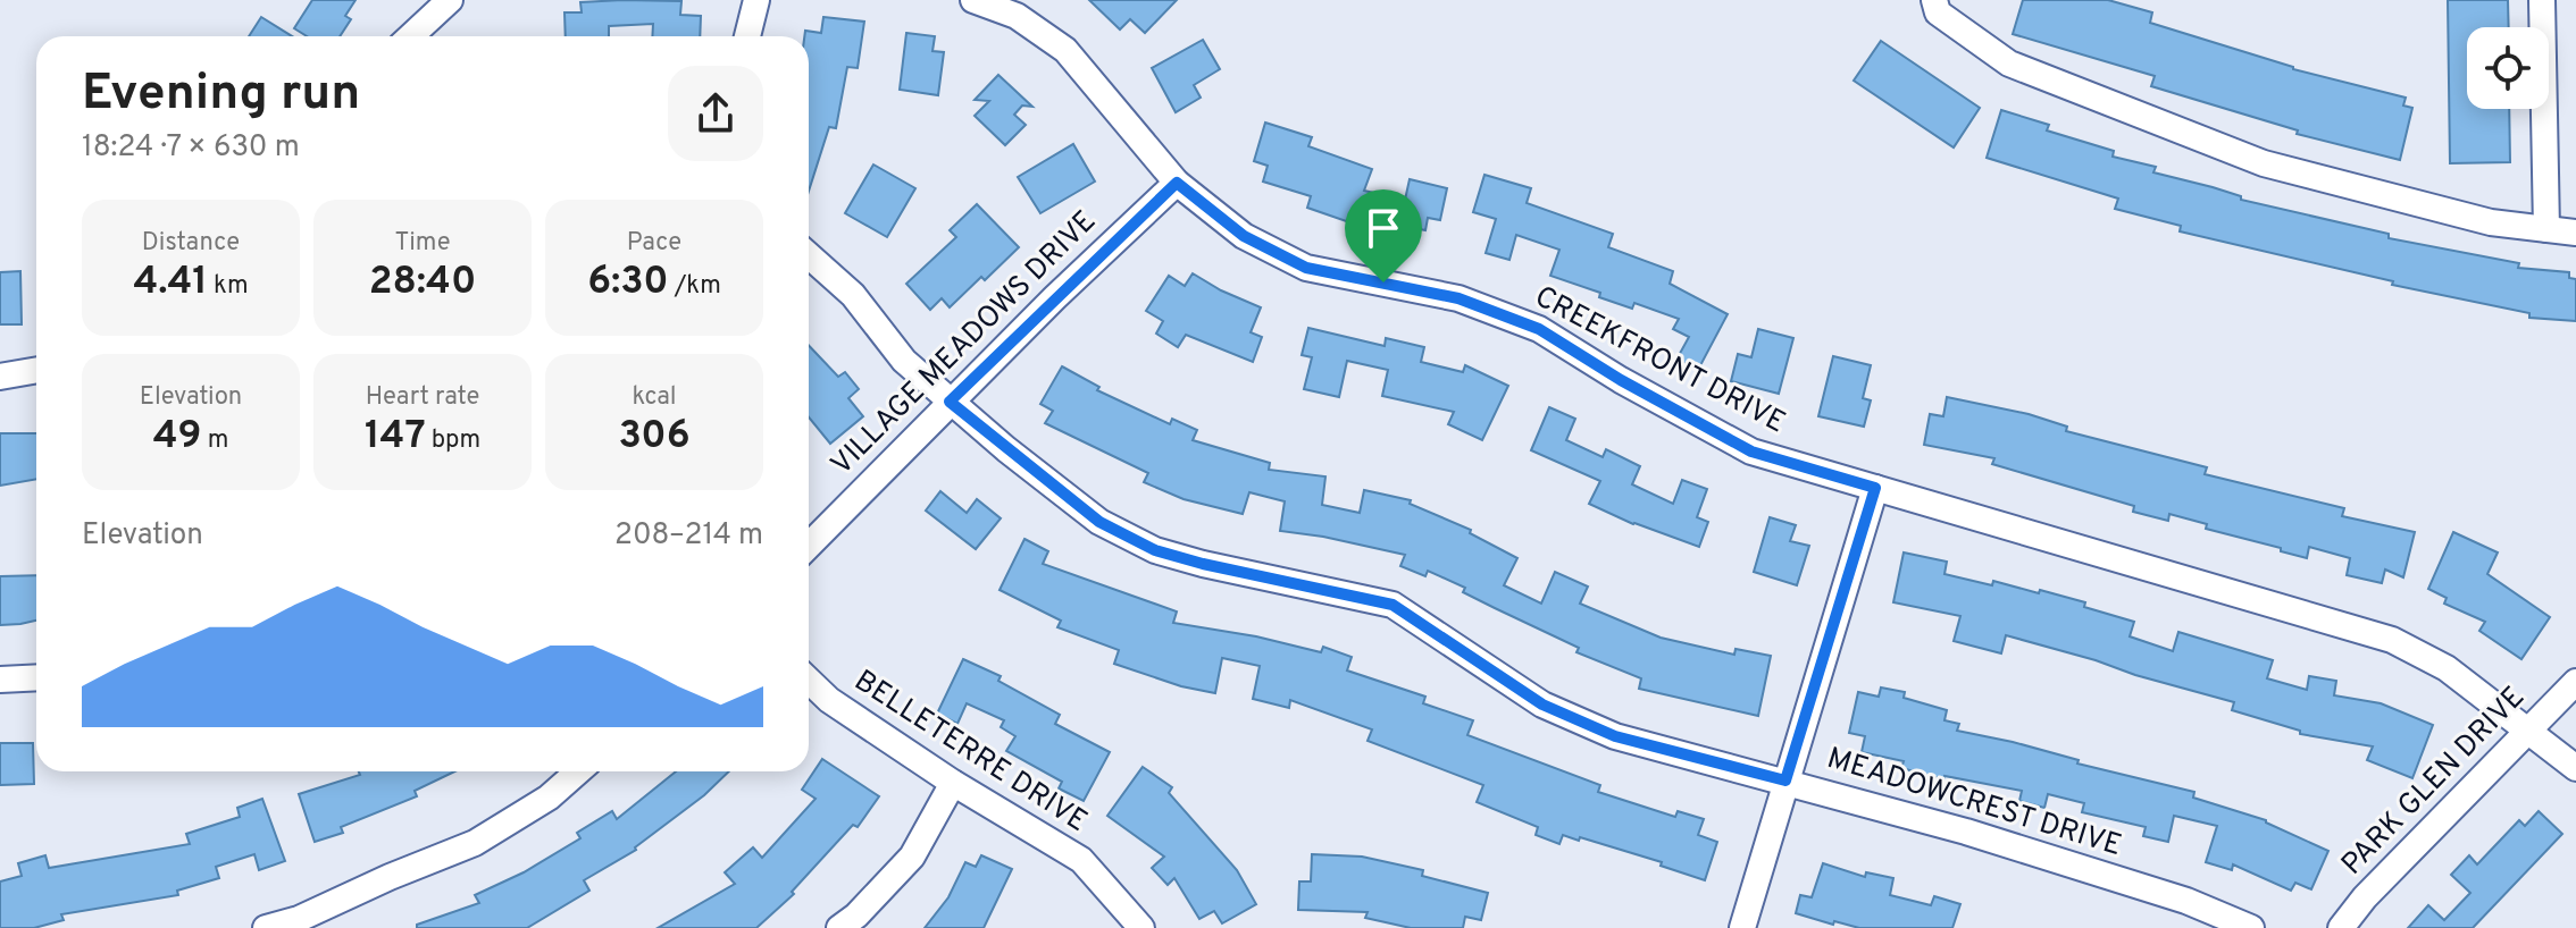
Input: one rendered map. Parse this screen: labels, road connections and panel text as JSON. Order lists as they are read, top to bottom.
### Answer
{
  "streets": {
    "street": [
      "VILLAGE MEADOWS DRIVE",
      "CREEKFRONT DRIVE",
      "BELLETERRE DRIVE",
      "PARK GLEN DRIVE",
      "MEADOWCREST DRIVE"
    ]
  },
  "crossings": [
    ["VILLAGE MEADOWS DRIVE", "CREEKFRONT DRIVE"],
    ["VILLAGE MEADOWS DRIVE", "MEADOWCREST DRIVE"],
    ["CREEKFRONT DRIVE", "PARK GLEN DRIVE"]
  ],
  "page": {
    "heading": ["Evening run", "18:24 · 7 × 630 m"],
    "stats": [
      ["Distance", "4.41 km"],
      ["Time", "28:40"],
      ["Pace", "6:30 /km"],
      ["Elevation", "49 m"],
      ["Heart rate", "147 bpm"],
      ["kcal", "306"]
    ],
    "chart": ["Elevation", "208–214 m"]
  }
}
